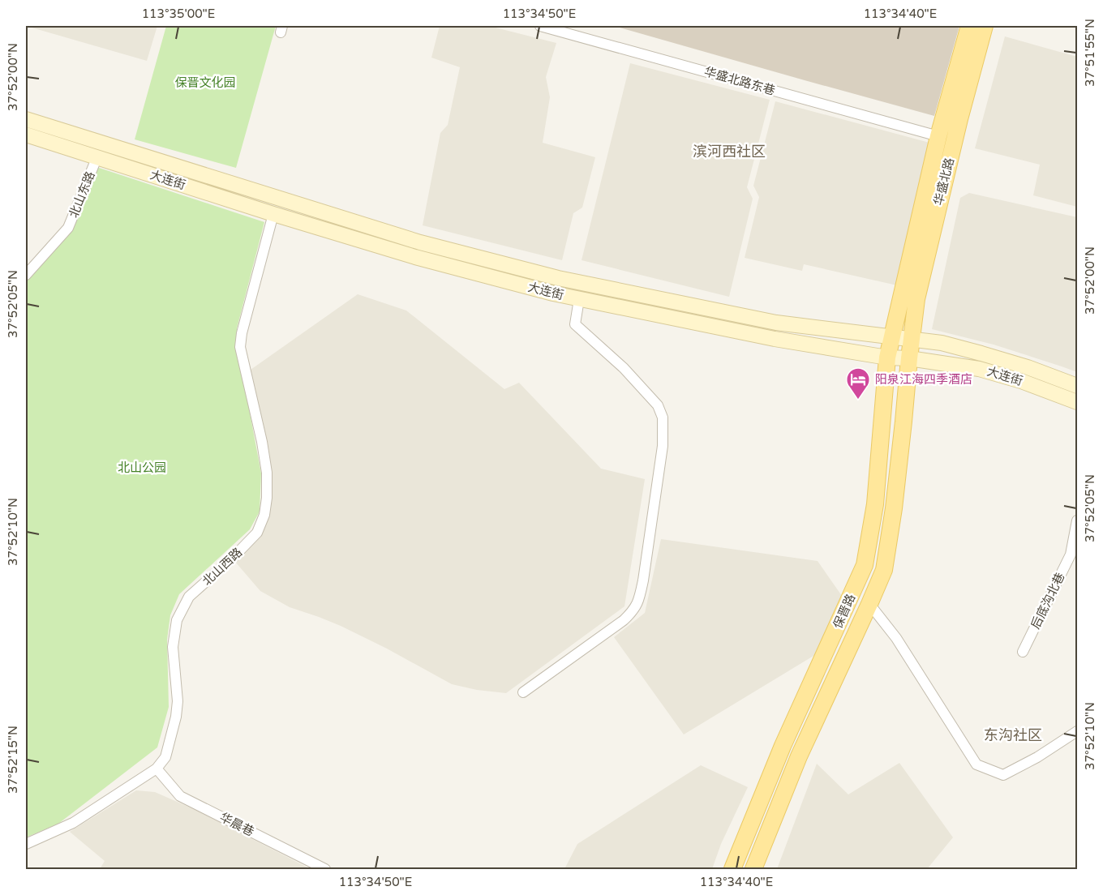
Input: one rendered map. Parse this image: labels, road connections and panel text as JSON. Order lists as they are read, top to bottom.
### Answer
{
  "streets": {
    "main road": ["大连街", "华盛北路", "保晋路"],
    "street": [
      "华盛北路东巷",
      "北山东路",
      "北山西路",
      "后底沟北巷",
      "华晨巷"
    ]
  },
  "crossings": [
    ["华盛北路东巷", "华盛北路"],
    ["大连街", "华盛北路"],
    ["大连街", "北山东路"],
    ["大连街", "北山西路"],
    ["大连街", "保晋路"],
    ["华盛北路", "保晋路"],
    ["北山西路", "华晨巷"]
  ],
  "districts": ["滨河西社区", "东沟社区"],
  "parks": ["保晋文化园", "北山公园"],
  "places": {
    "hotel": ["阳泉江海四季酒店"]
  },
  "coordinates": [
    "113°35'00\"E",
    "113°34'50\"E",
    "113°34'40\"E",
    "37°51'55\"N",
    "37°52'00\"N",
    "37°52'05\"N",
    "37°52'10\"N",
    "37°52'15\"N"
  ]
}
